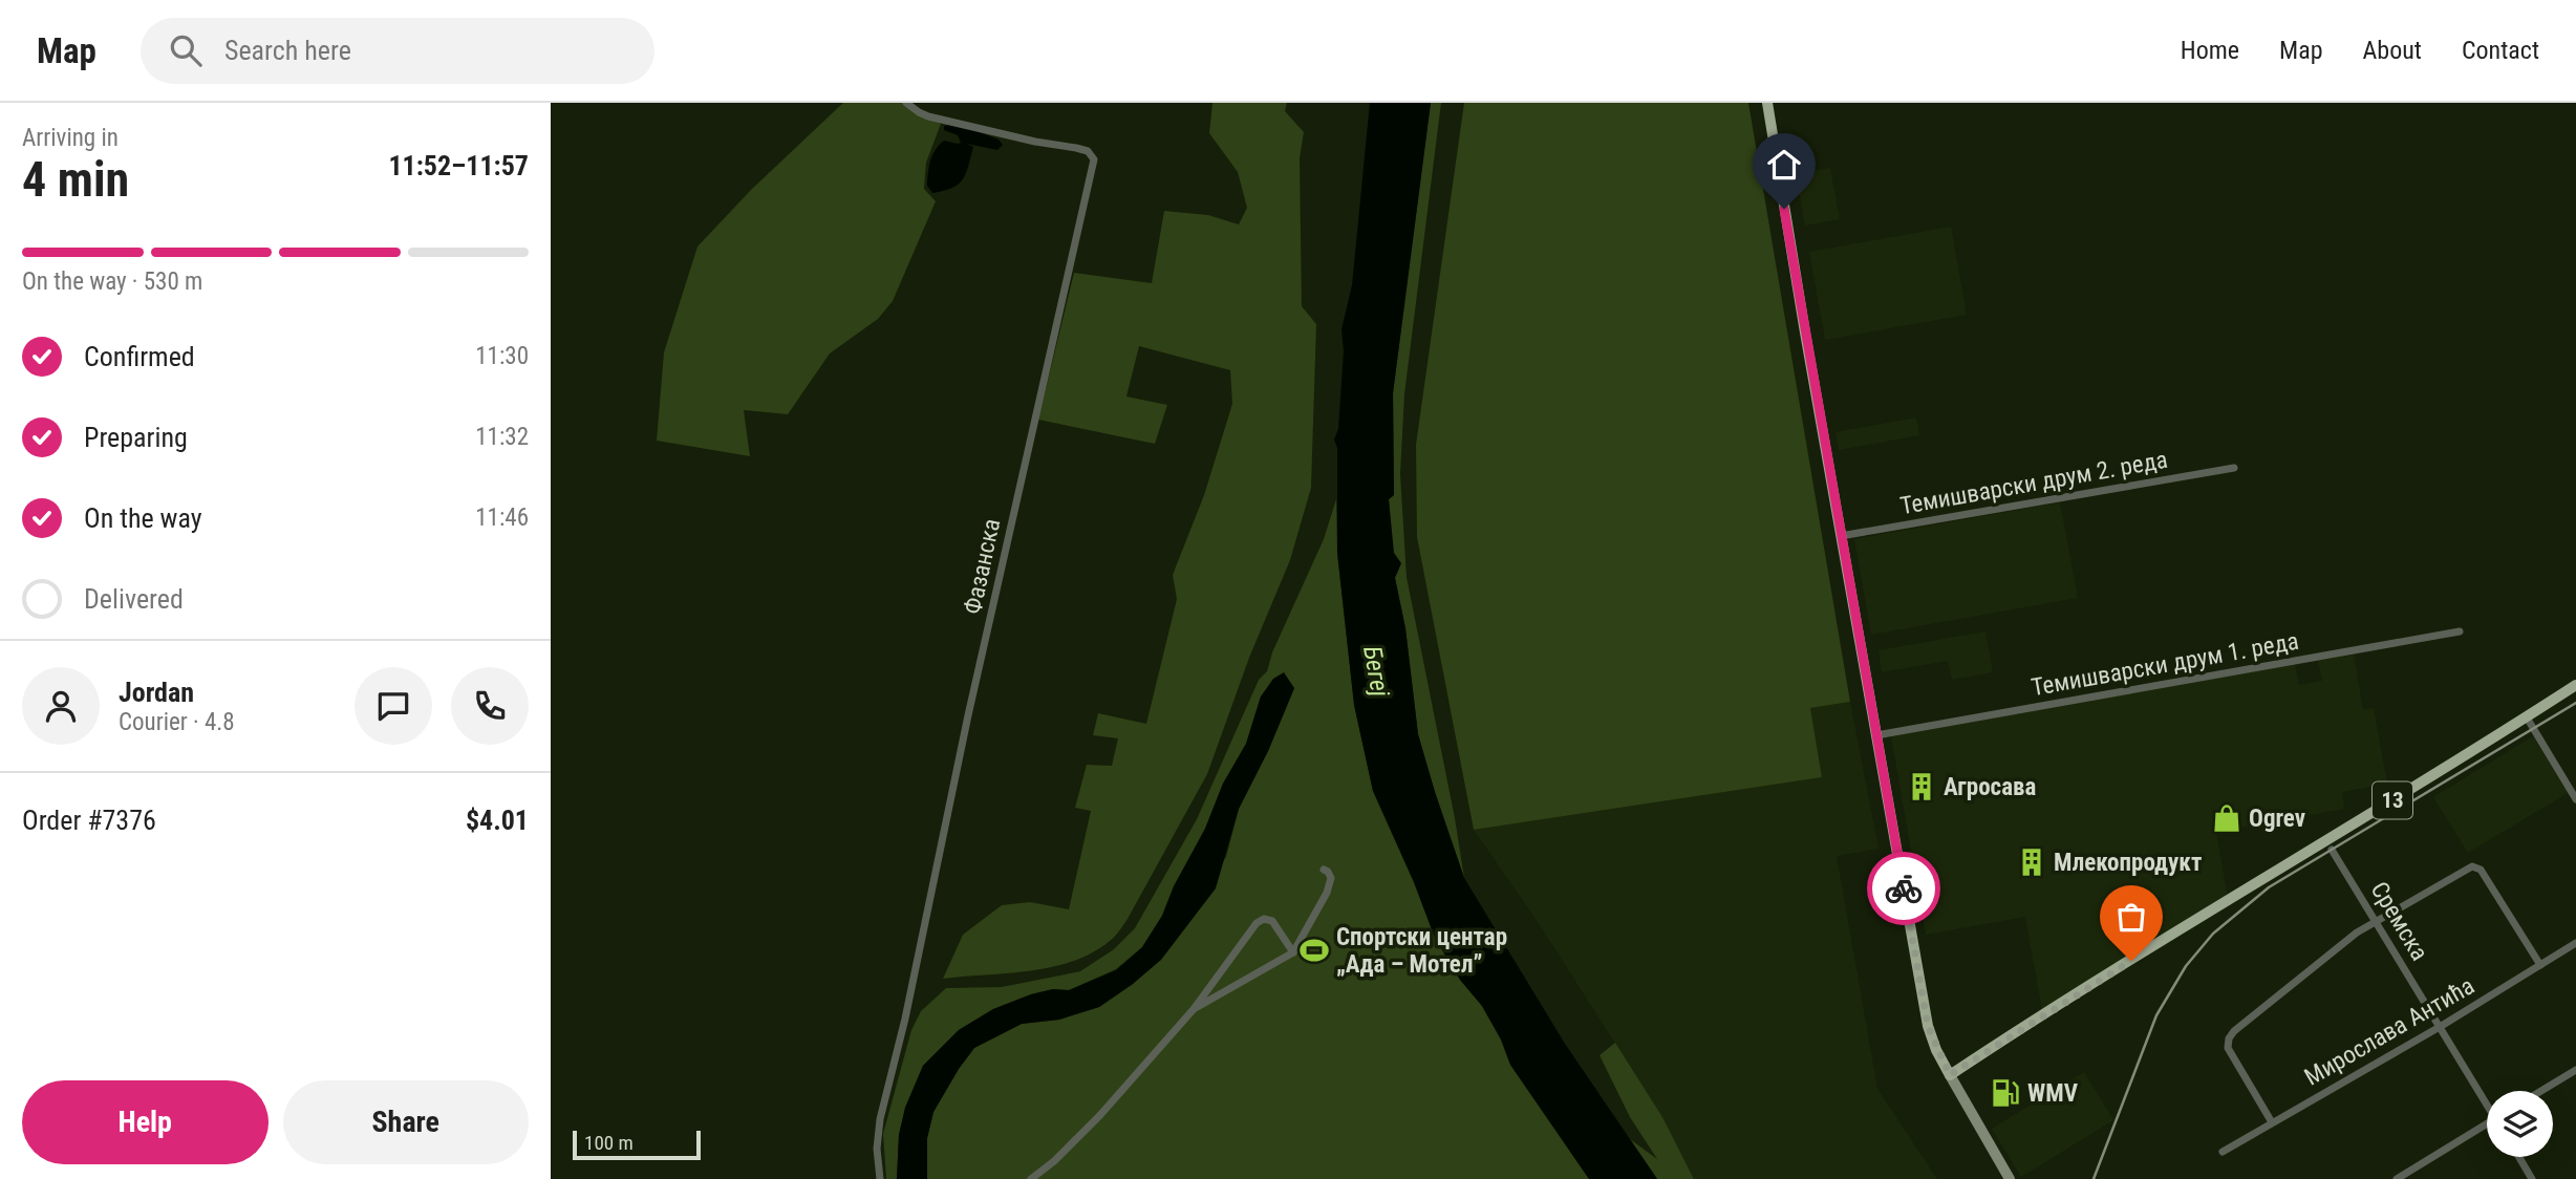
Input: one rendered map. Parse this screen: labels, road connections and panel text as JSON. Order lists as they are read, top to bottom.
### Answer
{
  "streets": {
    "main road": ["13"],
    "street": [
      "Темишварски друм 2. реда",
      "Фазанска",
      "Темишварски друм 1. реда",
      "Сремска",
      "Мирослава Антића"
    ]
  },
  "crossings": [
    ["Сремска", "Мирослава Антића"]
  ],
  "water": ["Бегеј"],
  "places": {
    "building": ["Агросава", "Млекопродукт"],
    "shop": ["Ogrev"],
    "sports": ["Спортски центар „Ада – Мотел”"],
    "fuel station": ["WMV"]
  },
  "scale_bar": "100 m",
  "page": {
    "header": "Map",
    "search": "Search here",
    "nav": [
      "Home",
      "Map",
      "About",
      "Contact"
    ],
    "heading": ["4 min", "Arriving in", "11:52–11:57"],
    "panel": [
      "Jordan",
      "Courier · 4.8",
      "Order #7376",
      "$4.01"
    ],
    "bar": "On the way · 530 m",
    "list": [
      ["Confirmed", "11:30"],
      ["Preparing", "11:32"],
      ["On the way", "11:46"],
      "Delivered"
    ],
    "buttons": ["Help", "Share"],
    "scale": "100 m"
  }
}
